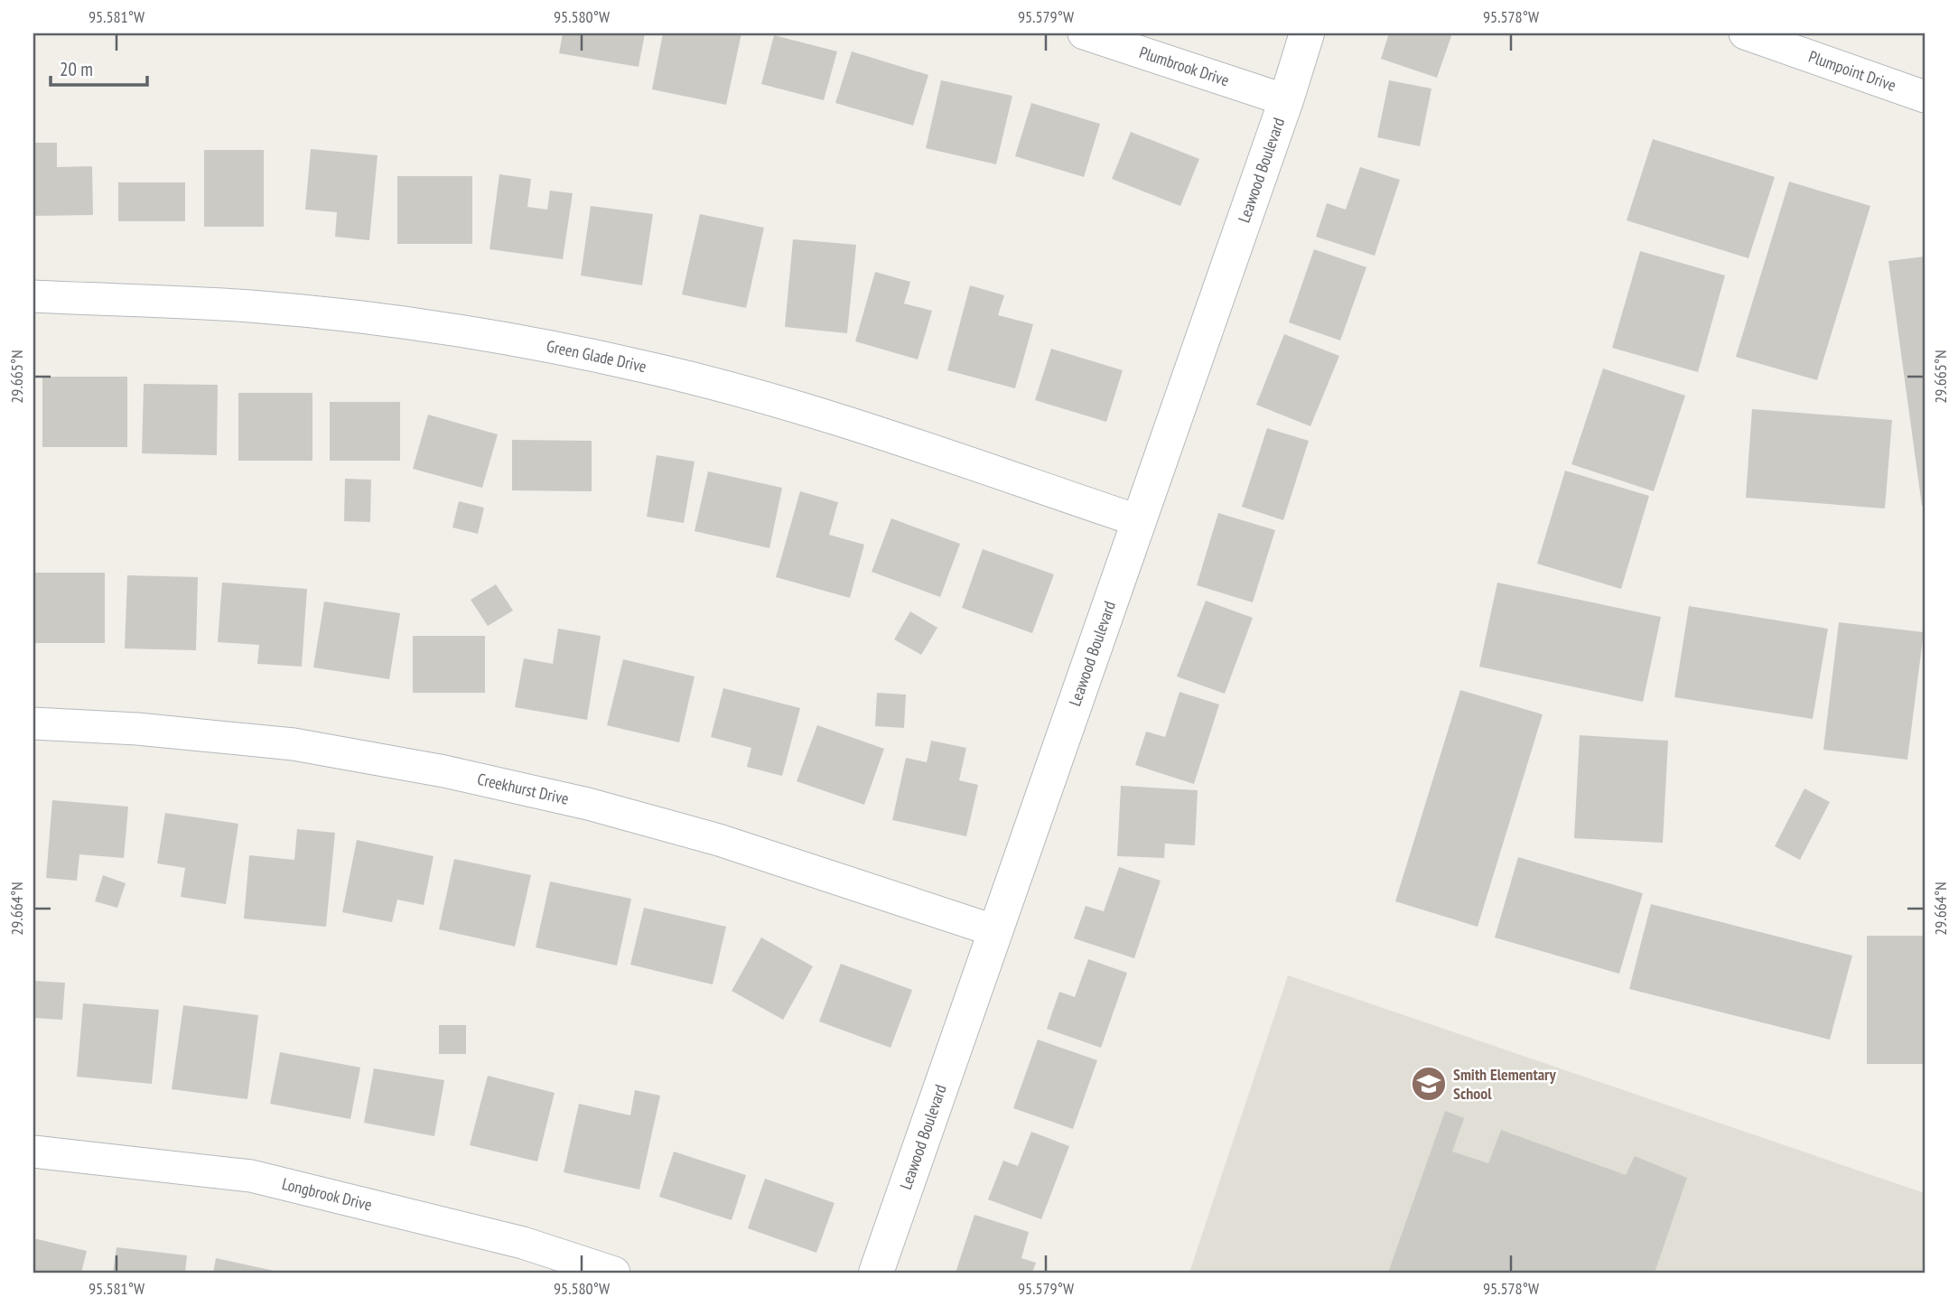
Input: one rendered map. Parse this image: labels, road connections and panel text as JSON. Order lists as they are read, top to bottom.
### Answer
{
  "streets": {
    "street": [
      "Plumbrook Drive",
      "Plumpoint Drive",
      "Leawood Boulevard",
      "Green Glade Drive",
      "Creekhurst Drive",
      "Longbrook Drive"
    ]
  },
  "crossings": [
    ["Plumbrook Drive", "Leawood Boulevard"],
    ["Leawood Boulevard", "Green Glade Drive"],
    ["Leawood Boulevard", "Creekhurst Drive"]
  ],
  "places": {
    "school or university": ["Smith Elementary School"]
  },
  "scale_bar": "20 m",
  "coordinates": [
    "95.581°W",
    "95.580°W",
    "95.579°W",
    "95.578°W",
    "29.665°N",
    "29.664°N"
  ]
}
